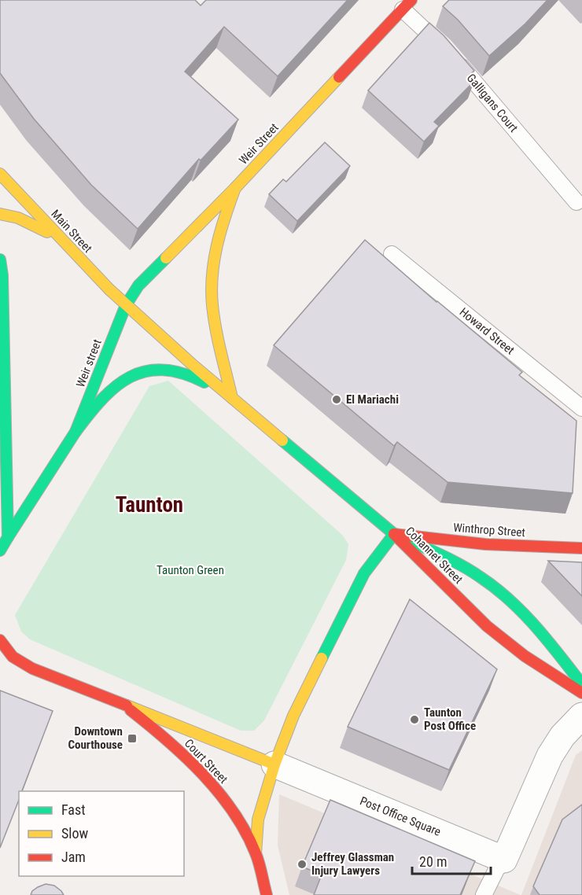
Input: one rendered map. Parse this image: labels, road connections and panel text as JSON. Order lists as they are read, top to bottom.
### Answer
{
  "streets": {
    "main road": [
      "Weir Street",
      "Main Street",
      "Weir street",
      "Winthrop Street",
      "Cohannet Street",
      "Court Street"
    ],
    "street": ["Post Office Square"],
    "lane": ["Galligans Court", "Howard Street"]
  },
  "crossings": [
    ["Galligans Court", "Weir Street"],
    ["Weir Street", "Main Street"],
    ["Weir Street", "Weir street"],
    ["Main Street", "Weir street"],
    ["Winthrop Street", "Cohannet Street"],
    ["Court Street", "Post Office Square"]
  ],
  "districts": ["Taunton"],
  "parks": ["Taunton Green"],
  "places": {
    "other": ["El Mariachi", "Taunton Post Office", "Jeffrey Glassman Injury Lawyers"],
    "transit": ["Downtown Courthouse"]
  },
  "legend": ["Fast", "Slow", "Jam"],
  "scale_bar": "20 m"
}
